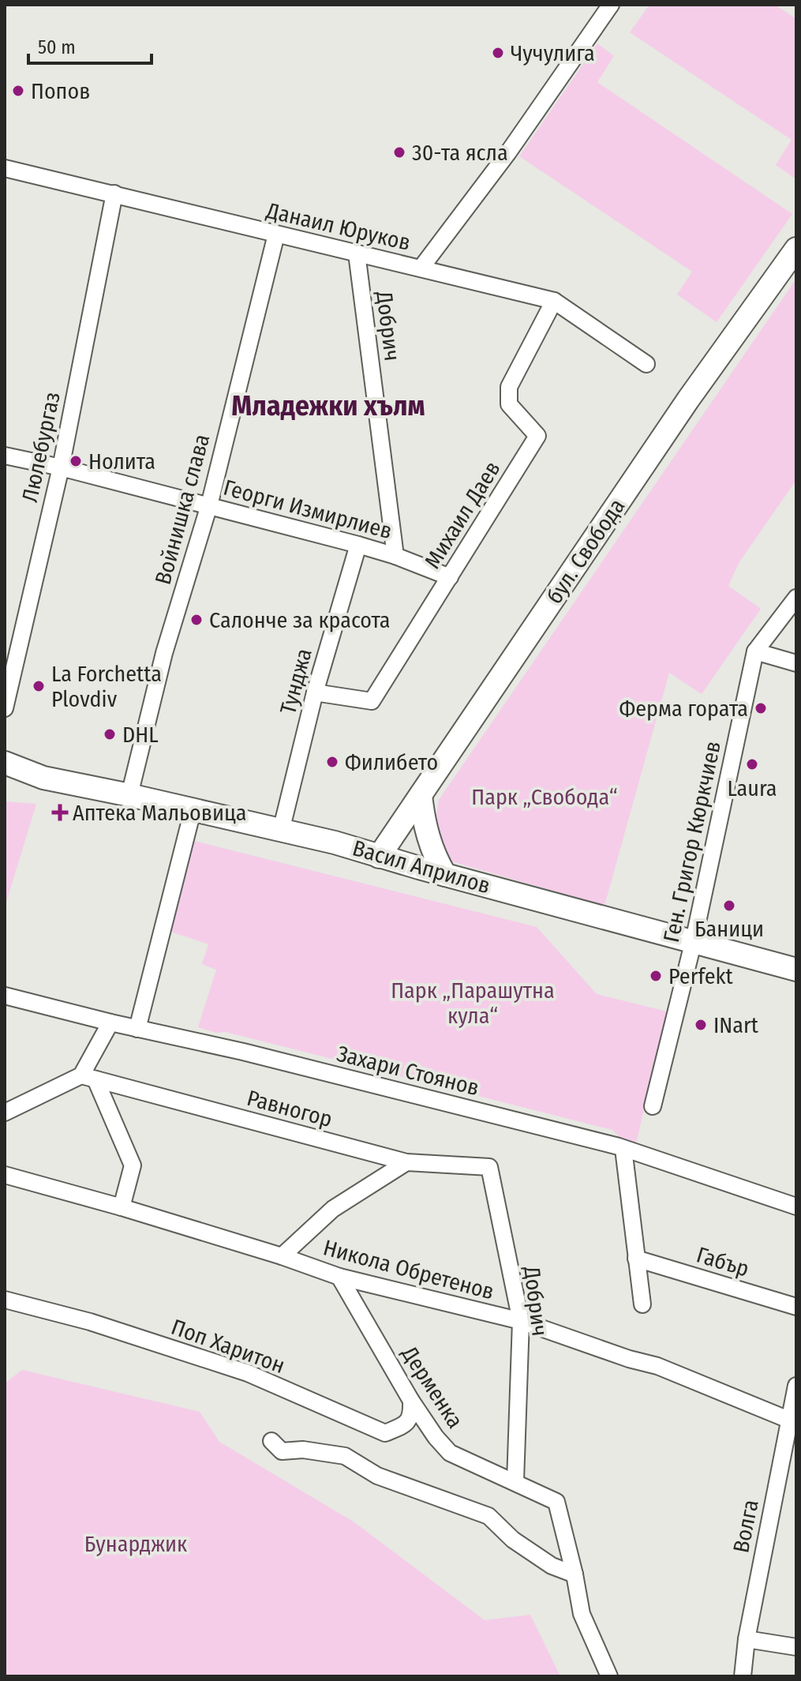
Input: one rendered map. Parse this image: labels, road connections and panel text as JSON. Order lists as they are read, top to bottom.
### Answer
{
  "streets": {
    "main road": ["бул. Свобода", "Васил Априлов"],
    "street": [
      "Данаил Юруков",
      "Добрич",
      "Люлебургаз",
      "Войнишка слава",
      "Георги Измирлиев",
      "Михаил Даев",
      "Тунджа",
      "Ген. Григор Кюркчиев",
      "Захари Стоянов",
      "Равногор",
      "Габър",
      "Никола Обретенов",
      "Поп Харитон",
      "Дерменка",
      "Волга"
    ]
  },
  "crossings": [
    ["Данаил Юруков", "Добрич"],
    ["Данаил Юруков", "Люлебургаз"],
    ["Данаил Юруков", "Войнишка слава"],
    ["Данаил Юруков", "Михаил Даев"],
    ["Добрич", "Георги Измирлиев"],
    ["Добрич", "Равногор"],
    ["Добрич", "Никола Обретенов"],
    ["Добрич", "Дерменка"],
    ["Люлебургаз", "Георги Измирлиев"],
    ["Войнишка слава", "Георги Измирлиев"],
    ["Войнишка слава", "Васил Априлов"],
    ["Георги Измирлиев", "Михаил Даев"],
    ["Георги Измирлиев", "Тунджа"],
    ["Михаил Даев", "Тунджа"],
    ["бул. Свобода", "Васил Априлов"],
    ["Тунджа", "Васил Априлов"],
    ["Ген. Григор Кюркчиев", "Васил Априлов"],
    ["Никола Обретенов", "Дерменка"],
    ["Никола Обретенов", "Волга"],
    ["Поп Харитон", "Дерменка"]
  ],
  "districts": ["Младежки хълм"],
  "parks": ["Парк „Свобода“", "Парк „Парашутна кула“", "Бунарджик"],
  "places": {
    "other": [
      "Чучулига",
      "Попов",
      "30-та ясла",
      "Нолита",
      "Салонче за красота",
      "La Forchetta Plovdiv",
      "Ферма гората",
      "DHL",
      "Филибето",
      "Laura",
      "Баници",
      "Perfekt",
      "INart"
    ],
    "health": ["Аптека Мальовица"]
  },
  "scale_bar": "50 m"
}
